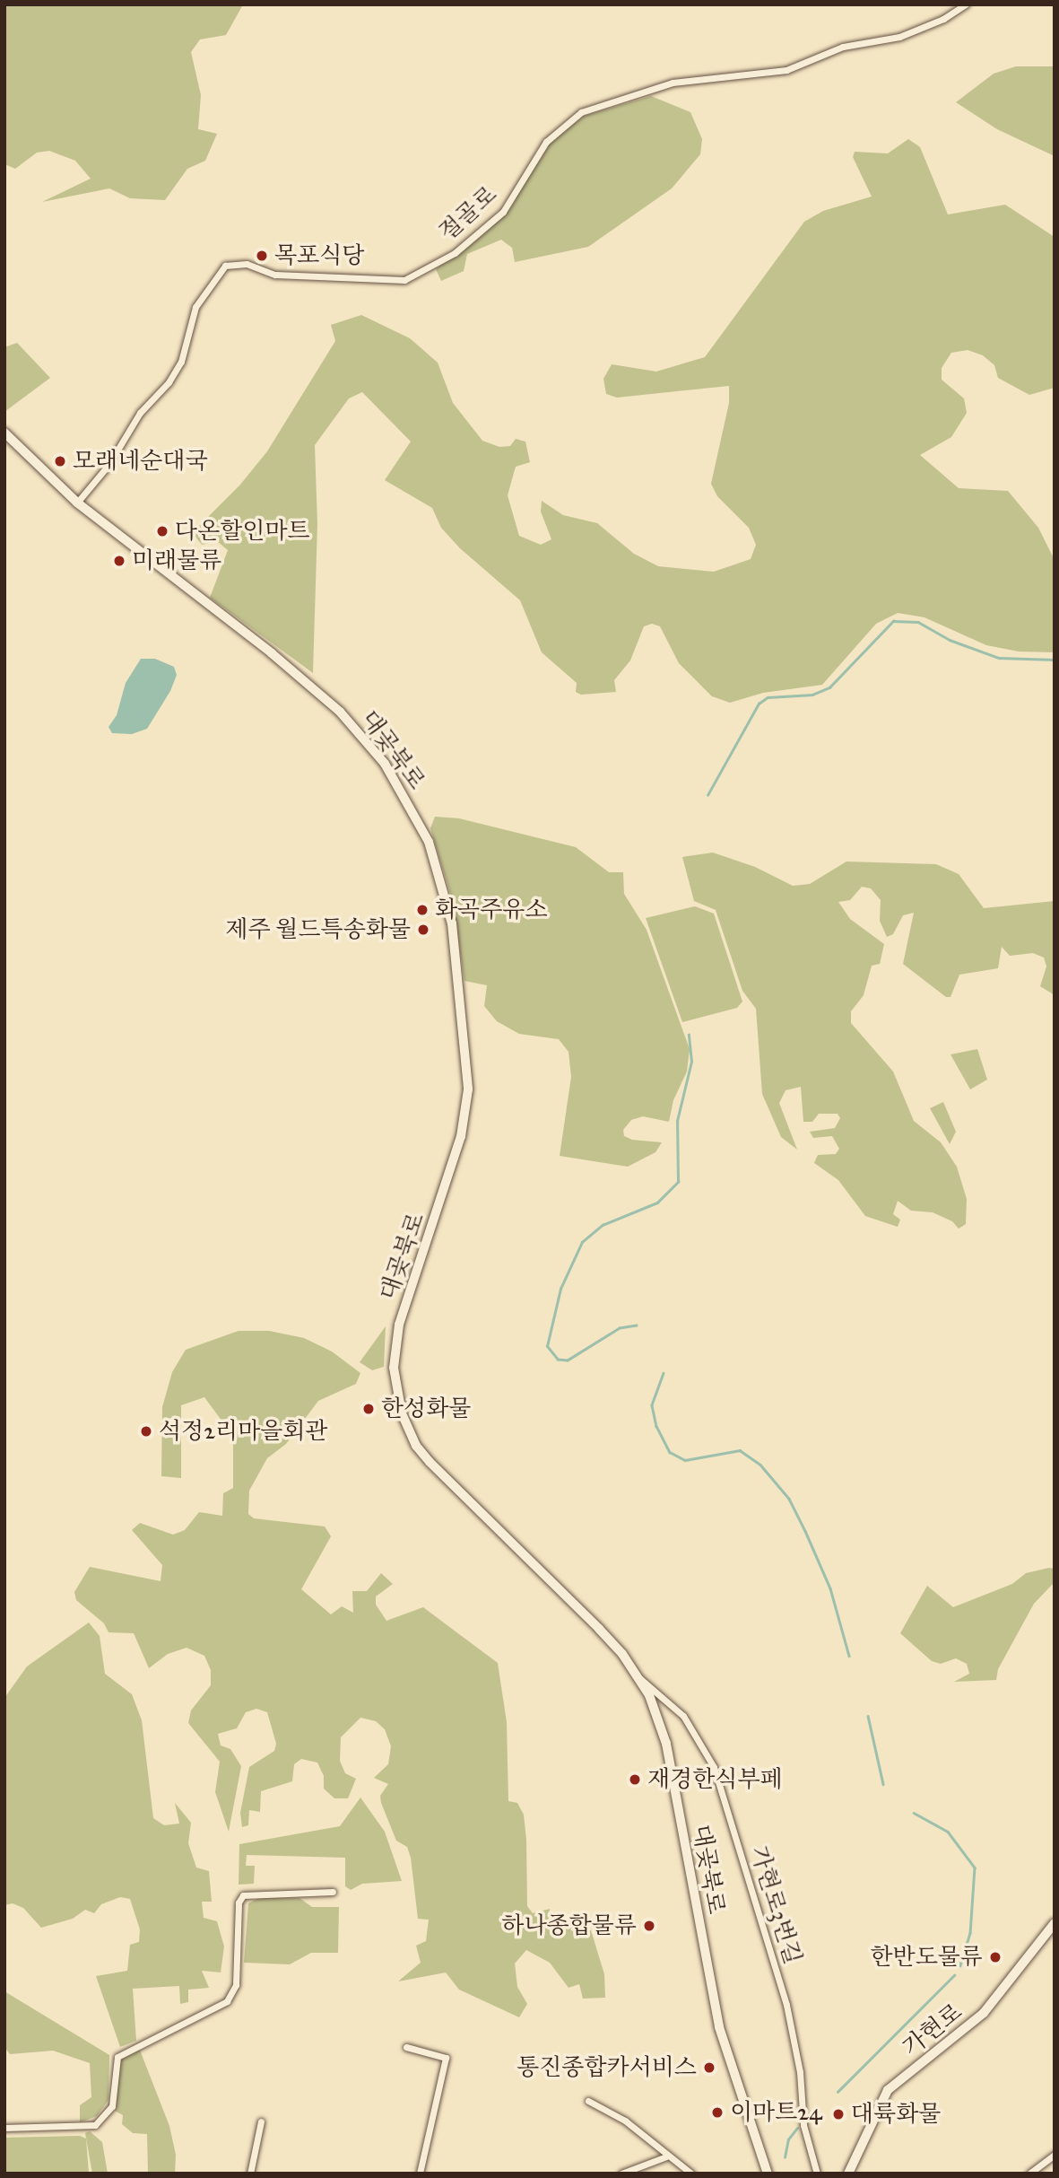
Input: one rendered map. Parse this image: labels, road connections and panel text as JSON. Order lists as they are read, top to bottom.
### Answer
{
  "streets": {
    "street": [
      "절골로",
      "대곶북로",
      "가현로3번길",
      "가현로"
    ]
  },
  "crossings": [
    ["절골로", "대곶북로"],
    ["대곶북로", "가현로3번길"]
  ],
  "places": [
    "목포식당",
    "모래네순대국",
    "다온할인마트",
    "미래물류",
    "화곡주유소",
    "제주 월드특송화물",
    "한성화물",
    "석정2리마을회관",
    "재경한식부페",
    "하나종합물류",
    "한반도물류",
    "통진종합카서비스",
    "이마트24",
    "대륙화물"
  ]
}
